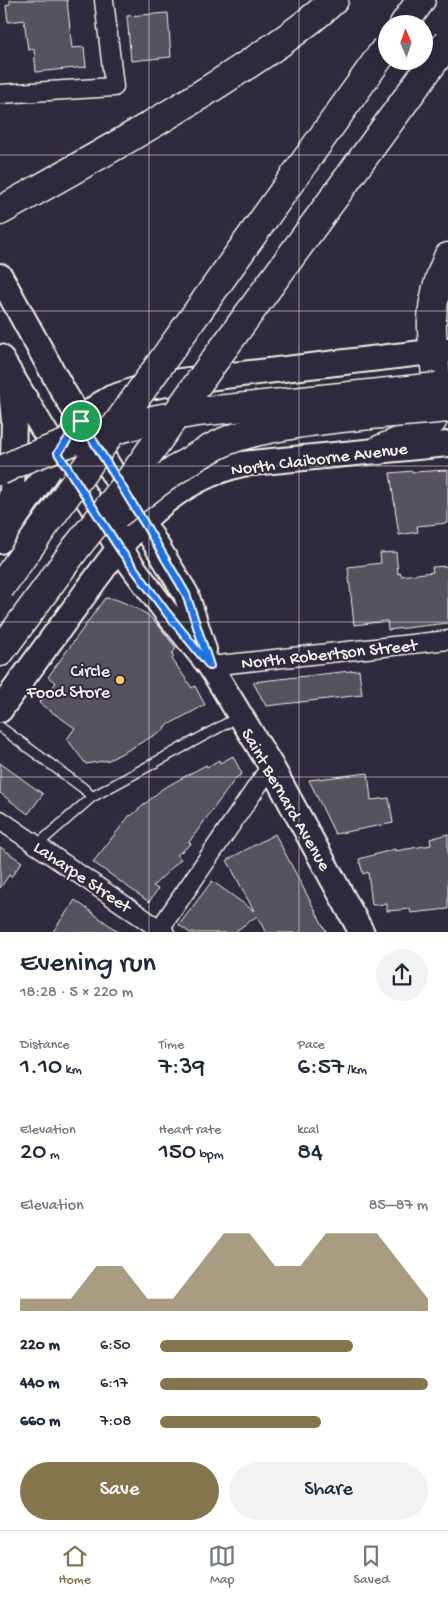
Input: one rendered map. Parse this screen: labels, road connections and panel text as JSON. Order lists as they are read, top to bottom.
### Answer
{
  "streets": {
    "street": [
      "North Claiborne Avenue",
      "North Robertson Street",
      "Saint Bernard Avenue",
      "Laharpe Street"
    ]
  },
  "crossings": [
    ["North Claiborne Avenue", "Saint Bernard Avenue"],
    ["North Robertson Street", "Saint Bernard Avenue"]
  ],
  "places": ["Circle Food Store"],
  "north": "top",
  "page": {
    "heading": ["Evening run", "18:28 · 5 × 220 m"],
    "stats": [
      ["Distance", "1.10 km"],
      ["Time", "7:39"],
      ["Pace", "6:57 /km"],
      ["Elevation", "20 m"],
      ["Heart rate", "150 bpm"],
      ["kcal", "84"]
    ],
    "chart": ["Elevation", "85–87 m"],
    "list": [
      {
        "name": "220 m",
        "note": "6:50"
      },
      {
        "name": "440 m",
        "note": "6:17"
      },
      {
        "name": "660 m",
        "note": "7:08"
      }
    ],
    "buttons": ["Save", "Share"],
    "tabs": ["Home", "Map", "Saved"]
  }
}
